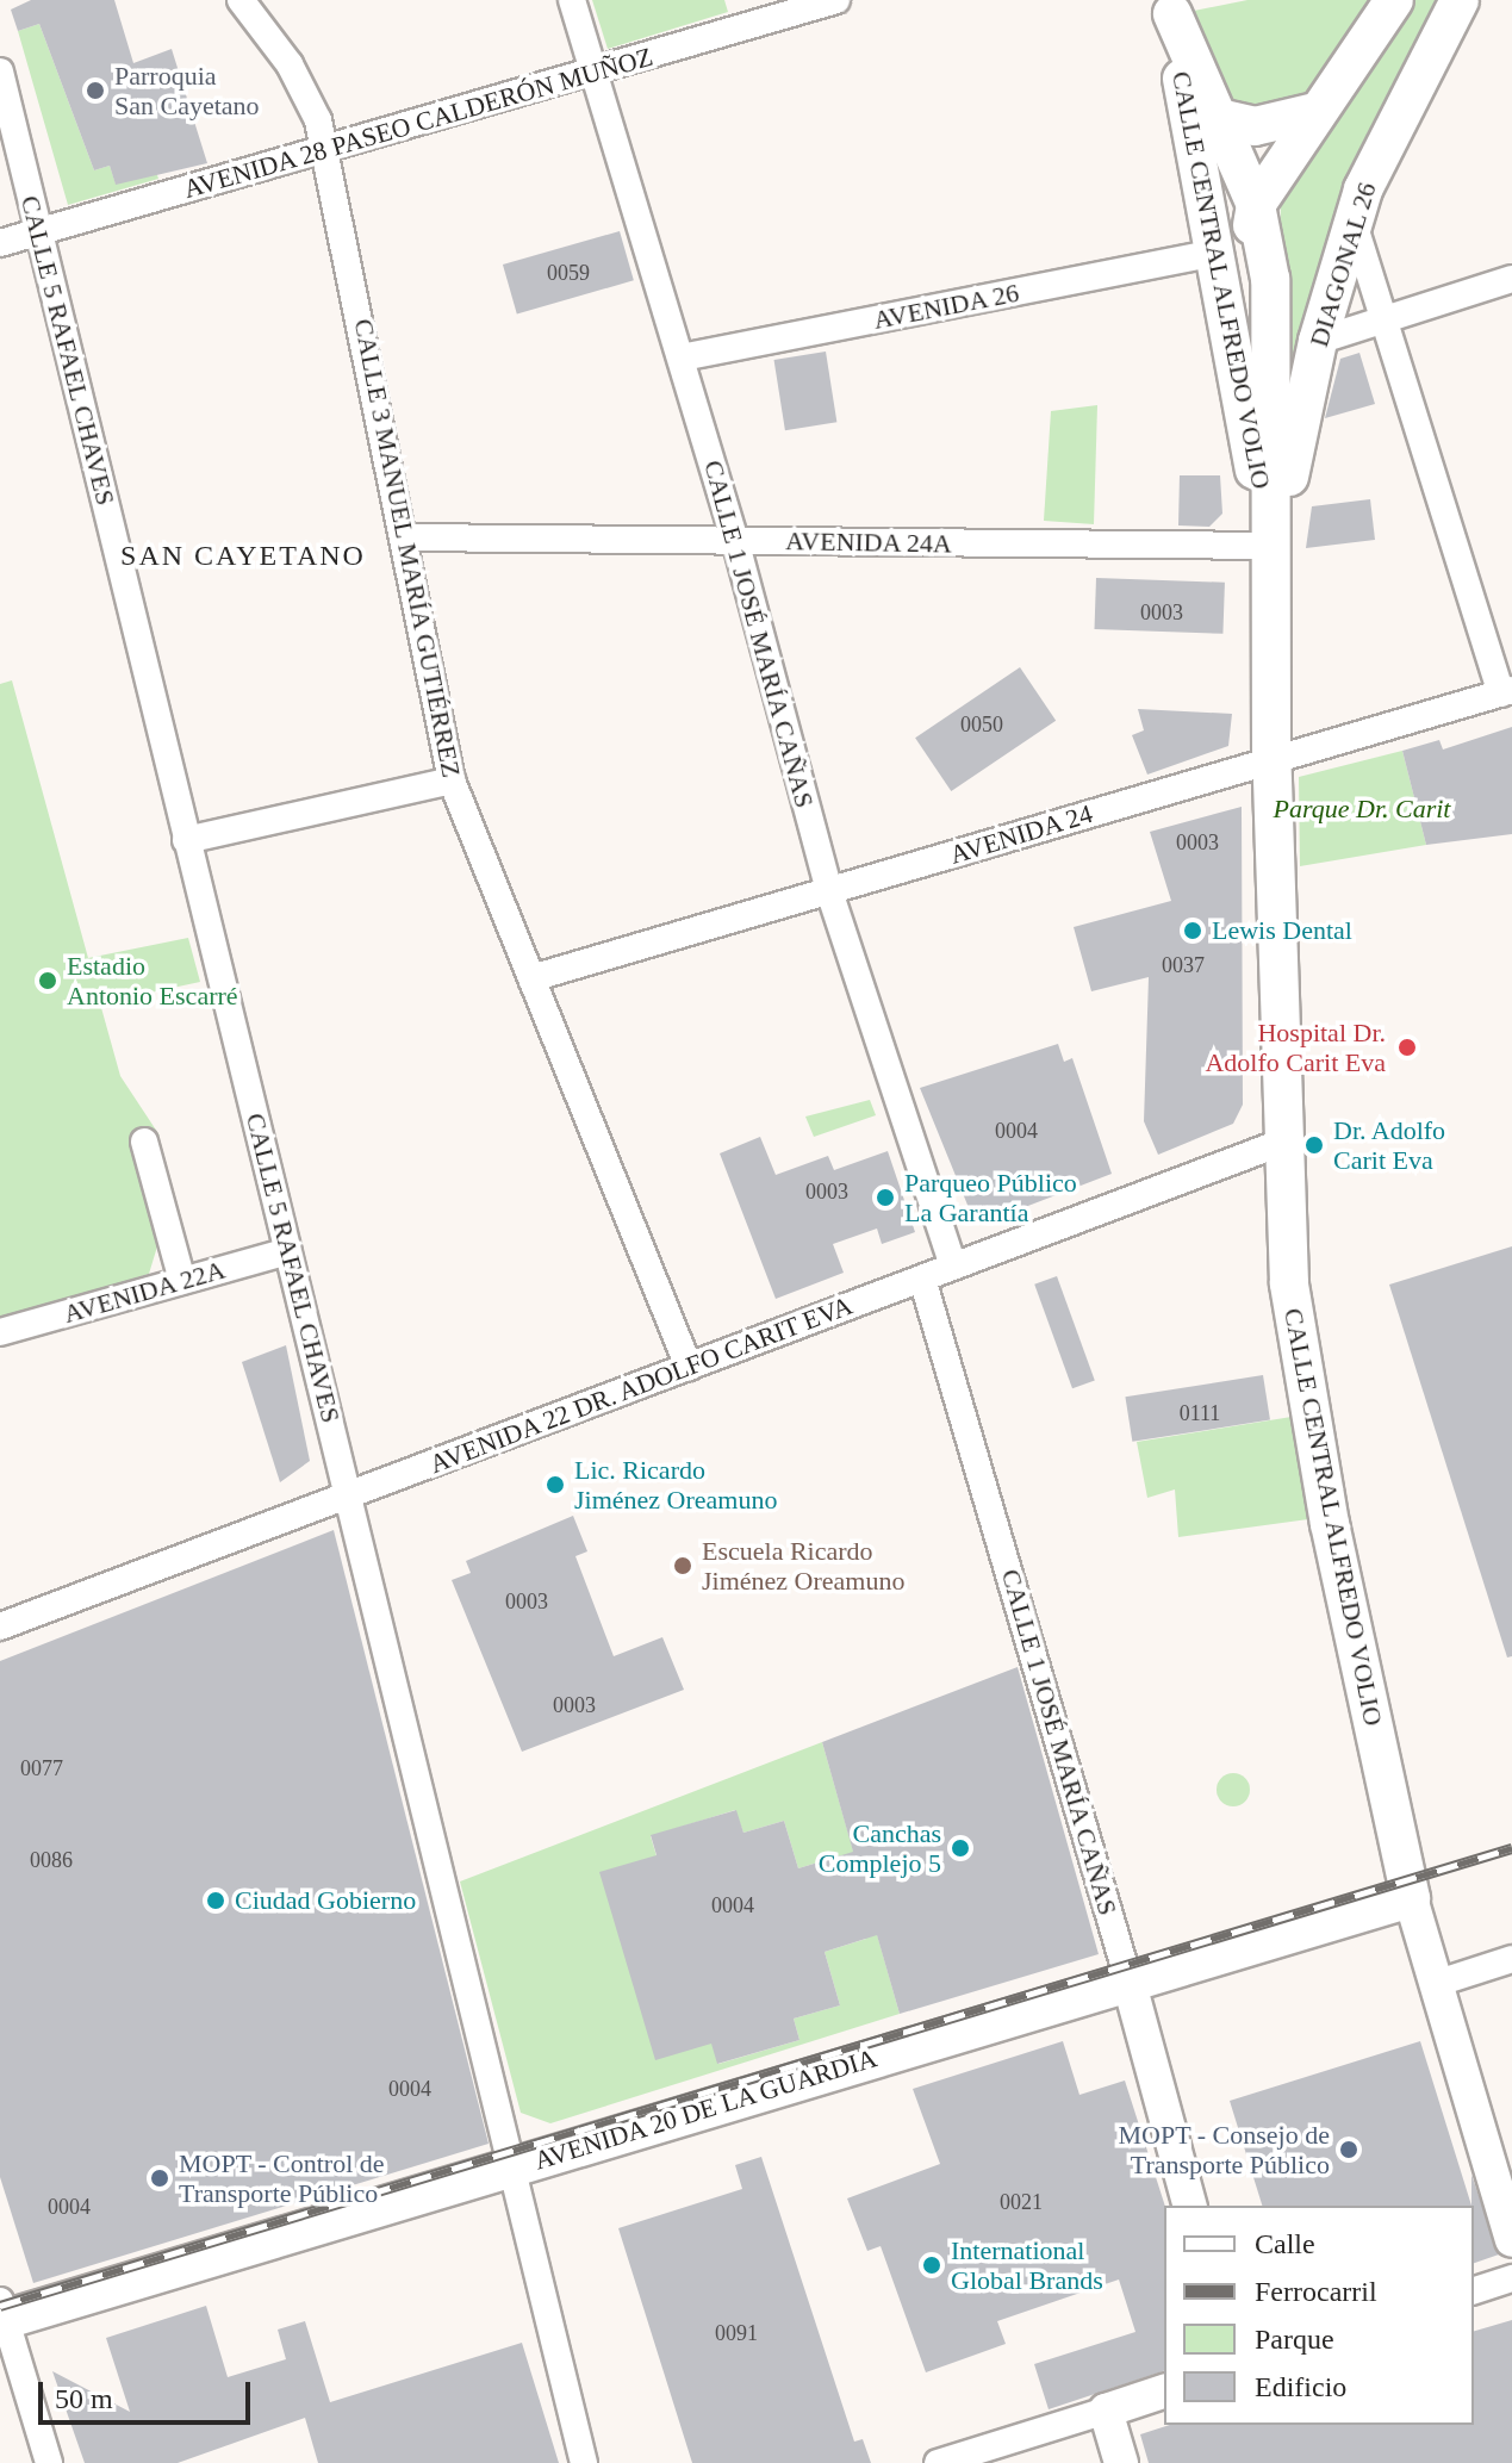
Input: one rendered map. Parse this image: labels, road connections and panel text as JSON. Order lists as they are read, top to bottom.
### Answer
{
  "streets": {
    "main road": ["DIAGONAL 26", "CALLE CENTRAL ALFREDO VOLIO", "AVENIDA 20 DE LA GUARDIA"],
    "street": [
      "AVENIDA 28 PASEO CALDERÓN MUÑOZ",
      "AVENIDA 26",
      "CALLE 5 RAFAEL CHAVES",
      "AVENIDA 24A",
      "CALLE 3 MANUEL MARÍA GUTIÉRREZ",
      "CALLE 1 JOSÉ MARÍA CAÑAS",
      "AVENIDA 24",
      "AVENIDA 22A",
      "AVENIDA 22 DR. ADOLFO CARIT EVA"
    ]
  },
  "crossings": [
    ["AVENIDA 28 PASEO CALDERÓN MUÑOZ", "CALLE 5 RAFAEL CHAVES"],
    ["AVENIDA 28 PASEO CALDERÓN MUÑOZ", "CALLE 3 MANUEL MARÍA GUTIÉRREZ"],
    ["AVENIDA 28 PASEO CALDERÓN MUÑOZ", "CALLE 1 JOSÉ MARÍA CAÑAS"],
    ["DIAGONAL 26", "CALLE CENTRAL ALFREDO VOLIO"],
    ["DIAGONAL 26", "AVENIDA 24A"],
    ["CALLE CENTRAL ALFREDO VOLIO", "AVENIDA 26"],
    ["CALLE CENTRAL ALFREDO VOLIO", "AVENIDA 24A"],
    ["CALLE CENTRAL ALFREDO VOLIO", "AVENIDA 24"],
    ["CALLE CENTRAL ALFREDO VOLIO", "AVENIDA 22 DR. ADOLFO CARIT EVA"],
    ["CALLE CENTRAL ALFREDO VOLIO", "AVENIDA 20 DE LA GUARDIA"],
    ["AVENIDA 26", "CALLE 1 JOSÉ MARÍA CAÑAS"],
    ["CALLE 5 RAFAEL CHAVES", "AVENIDA 22A"],
    ["CALLE 5 RAFAEL CHAVES", "AVENIDA 22 DR. ADOLFO CARIT EVA"],
    ["CALLE 5 RAFAEL CHAVES", "AVENIDA 20 DE LA GUARDIA"],
    ["AVENIDA 24A", "CALLE 3 MANUEL MARÍA GUTIÉRREZ"],
    ["AVENIDA 24A", "CALLE 1 JOSÉ MARÍA CAÑAS"],
    ["CALLE 3 MANUEL MARÍA GUTIÉRREZ", "AVENIDA 24"],
    ["CALLE 3 MANUEL MARÍA GUTIÉRREZ", "AVENIDA 22 DR. ADOLFO CARIT EVA"],
    ["CALLE 1 JOSÉ MARÍA CAÑAS", "AVENIDA 24"],
    ["CALLE 1 JOSÉ MARÍA CAÑAS", "AVENIDA 22 DR. ADOLFO CARIT EVA"],
    ["CALLE 1 JOSÉ MARÍA CAÑAS", "AVENIDA 20 DE LA GUARDIA"]
  ],
  "districts": ["SAN CAYETANO"],
  "parks": ["Parque Dr. Carit"],
  "places": [
    "Parroquia San Cayetano",
    "Lewis Dental",
    "Estadio Antonio Escarré",
    "Hospital Dr. Adolfo Carit Eva",
    "Dr. Adolfo Carit Eva",
    "Parqueo Público La Garantía",
    "Lic. Ricardo Jiménez Oreamuno",
    "Escuela Ricardo Jiménez Oreamuno",
    "Canchas Complejo 5",
    "Ciudad Gobierno",
    "MOPT - Consejo de Transporte Público",
    "MOPT - Control de Transporte Público",
    "International Global Brands"
  ],
  "house_numbers": [
    "0059",
    "0003",
    "0050",
    "0003",
    "0037",
    "0004",
    "0003",
    "0111",
    "0003",
    "0003",
    "0077",
    "0086",
    "0004",
    "0004",
    "0021",
    "0004",
    "0091"
  ],
  "legend": [
    "Calle",
    "Ferrocarril",
    "Parque",
    "Edificio"
  ],
  "scale_bar": "50 m"
}
